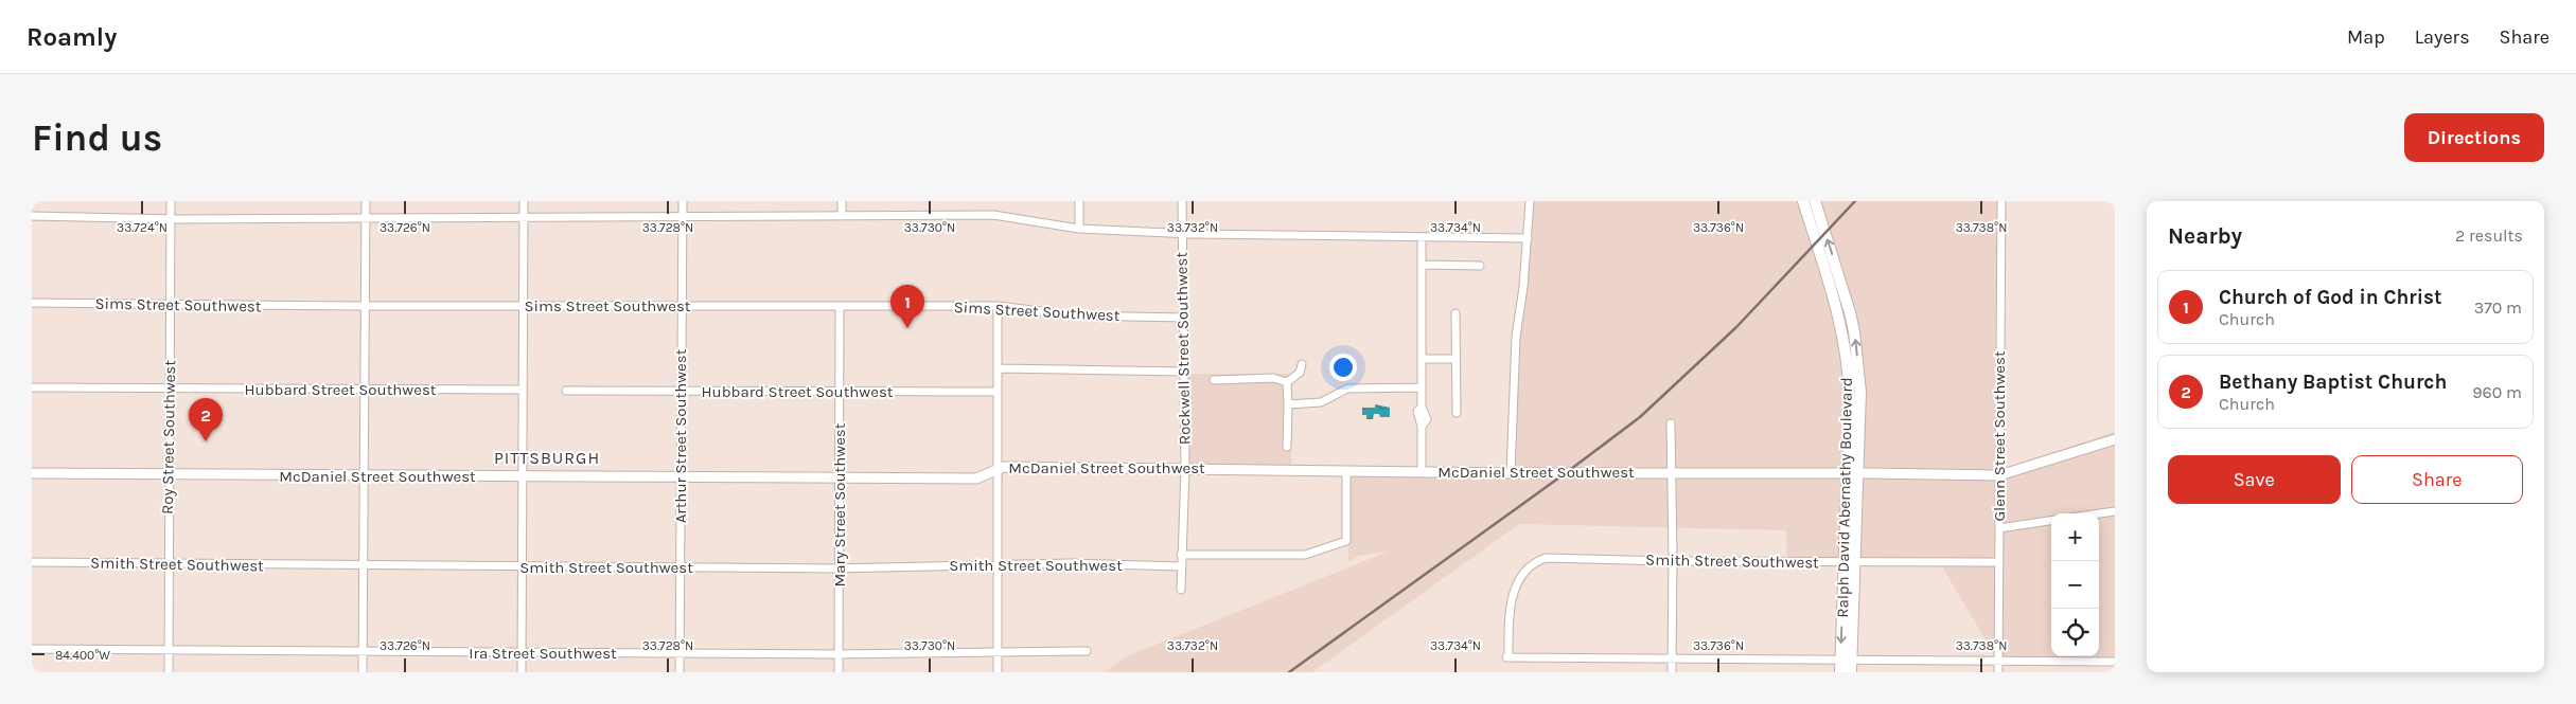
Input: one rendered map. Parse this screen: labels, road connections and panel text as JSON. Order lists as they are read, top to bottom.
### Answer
{
  "streets": {
    "main road": ["Ralph David Abernathy Boulevard"],
    "street": [
      "Sims Street Southwest",
      "Rockwell Street Southwest",
      "Hubbard Street Southwest",
      "Arthur Street Southwest",
      "Glenn Street Southwest",
      "Roy Street Southwest",
      "McDaniel Street Southwest",
      "Mary Street Southwest",
      "Smith Street Southwest",
      "Ira Street Southwest"
    ]
  },
  "crossings": [
    ["Sims Street Southwest", "Rockwell Street Southwest"],
    ["Sims Street Southwest", "Arthur Street Southwest"],
    ["Sims Street Southwest", "Roy Street Southwest"],
    ["Sims Street Southwest", "Mary Street Southwest"],
    ["Rockwell Street Southwest", "McDaniel Street Southwest"],
    ["Rockwell Street Southwest", "Smith Street Southwest"],
    ["Hubbard Street Southwest", "Arthur Street Southwest"],
    ["Hubbard Street Southwest", "Roy Street Southwest"],
    ["Hubbard Street Southwest", "Mary Street Southwest"],
    ["Arthur Street Southwest", "McDaniel Street Southwest"],
    ["Arthur Street Southwest", "Smith Street Southwest"],
    ["Arthur Street Southwest", "Ira Street Southwest"],
    ["Glenn Street Southwest", "McDaniel Street Southwest"],
    ["Glenn Street Southwest", "Smith Street Southwest"],
    ["Roy Street Southwest", "McDaniel Street Southwest"],
    ["Roy Street Southwest", "Smith Street Southwest"],
    ["Roy Street Southwest", "Ira Street Southwest"],
    ["McDaniel Street Southwest", "Ralph David Abernathy Boulevard"],
    ["McDaniel Street Southwest", "Mary Street Southwest"],
    ["Ralph David Abernathy Boulevard", "Smith Street Southwest"],
    ["Mary Street Southwest", "Smith Street Southwest"],
    ["Mary Street Southwest", "Ira Street Southwest"]
  ],
  "districts": ["PITTSBURGH"],
  "page": {
    "header": "Roamly",
    "nav": ["Map", "Layers", "Share"],
    "buttons": [
      "Directions",
      ["Save", "Share"]
    ],
    "title": "Find us",
    "heading": ["Nearby", "2 results"],
    "list": [
      {
        "mark": "1",
        "name": "Church of God in Christ",
        "note": "Church",
        "value": "370 m"
      },
      {
        "mark": "2",
        "name": "Bethany Baptist Church",
        "note": "Church",
        "value": "960 m"
      }
    ],
    "pins": ["1", "2"],
    "map_buttons": ["+", "−"]
  },
  "coordinates": [
    "33.724°N",
    "33.726°N",
    "33.728°N",
    "33.730°N",
    "33.732°N",
    "33.734°N",
    "33.736°N",
    "33.738°N",
    "84.400°W"
  ]
}
